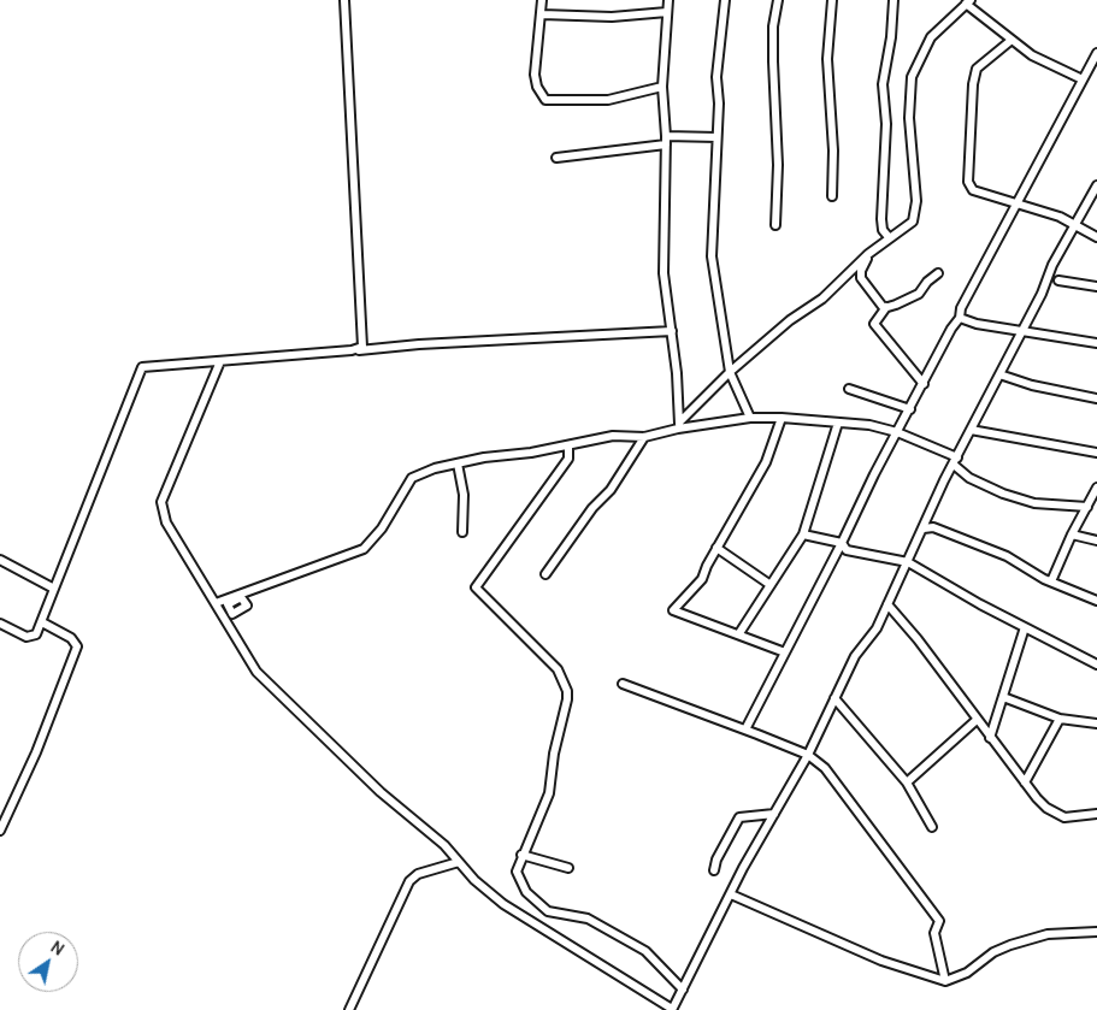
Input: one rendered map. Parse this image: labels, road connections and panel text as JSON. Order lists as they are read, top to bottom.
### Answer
{
  "north": "top right"
}
